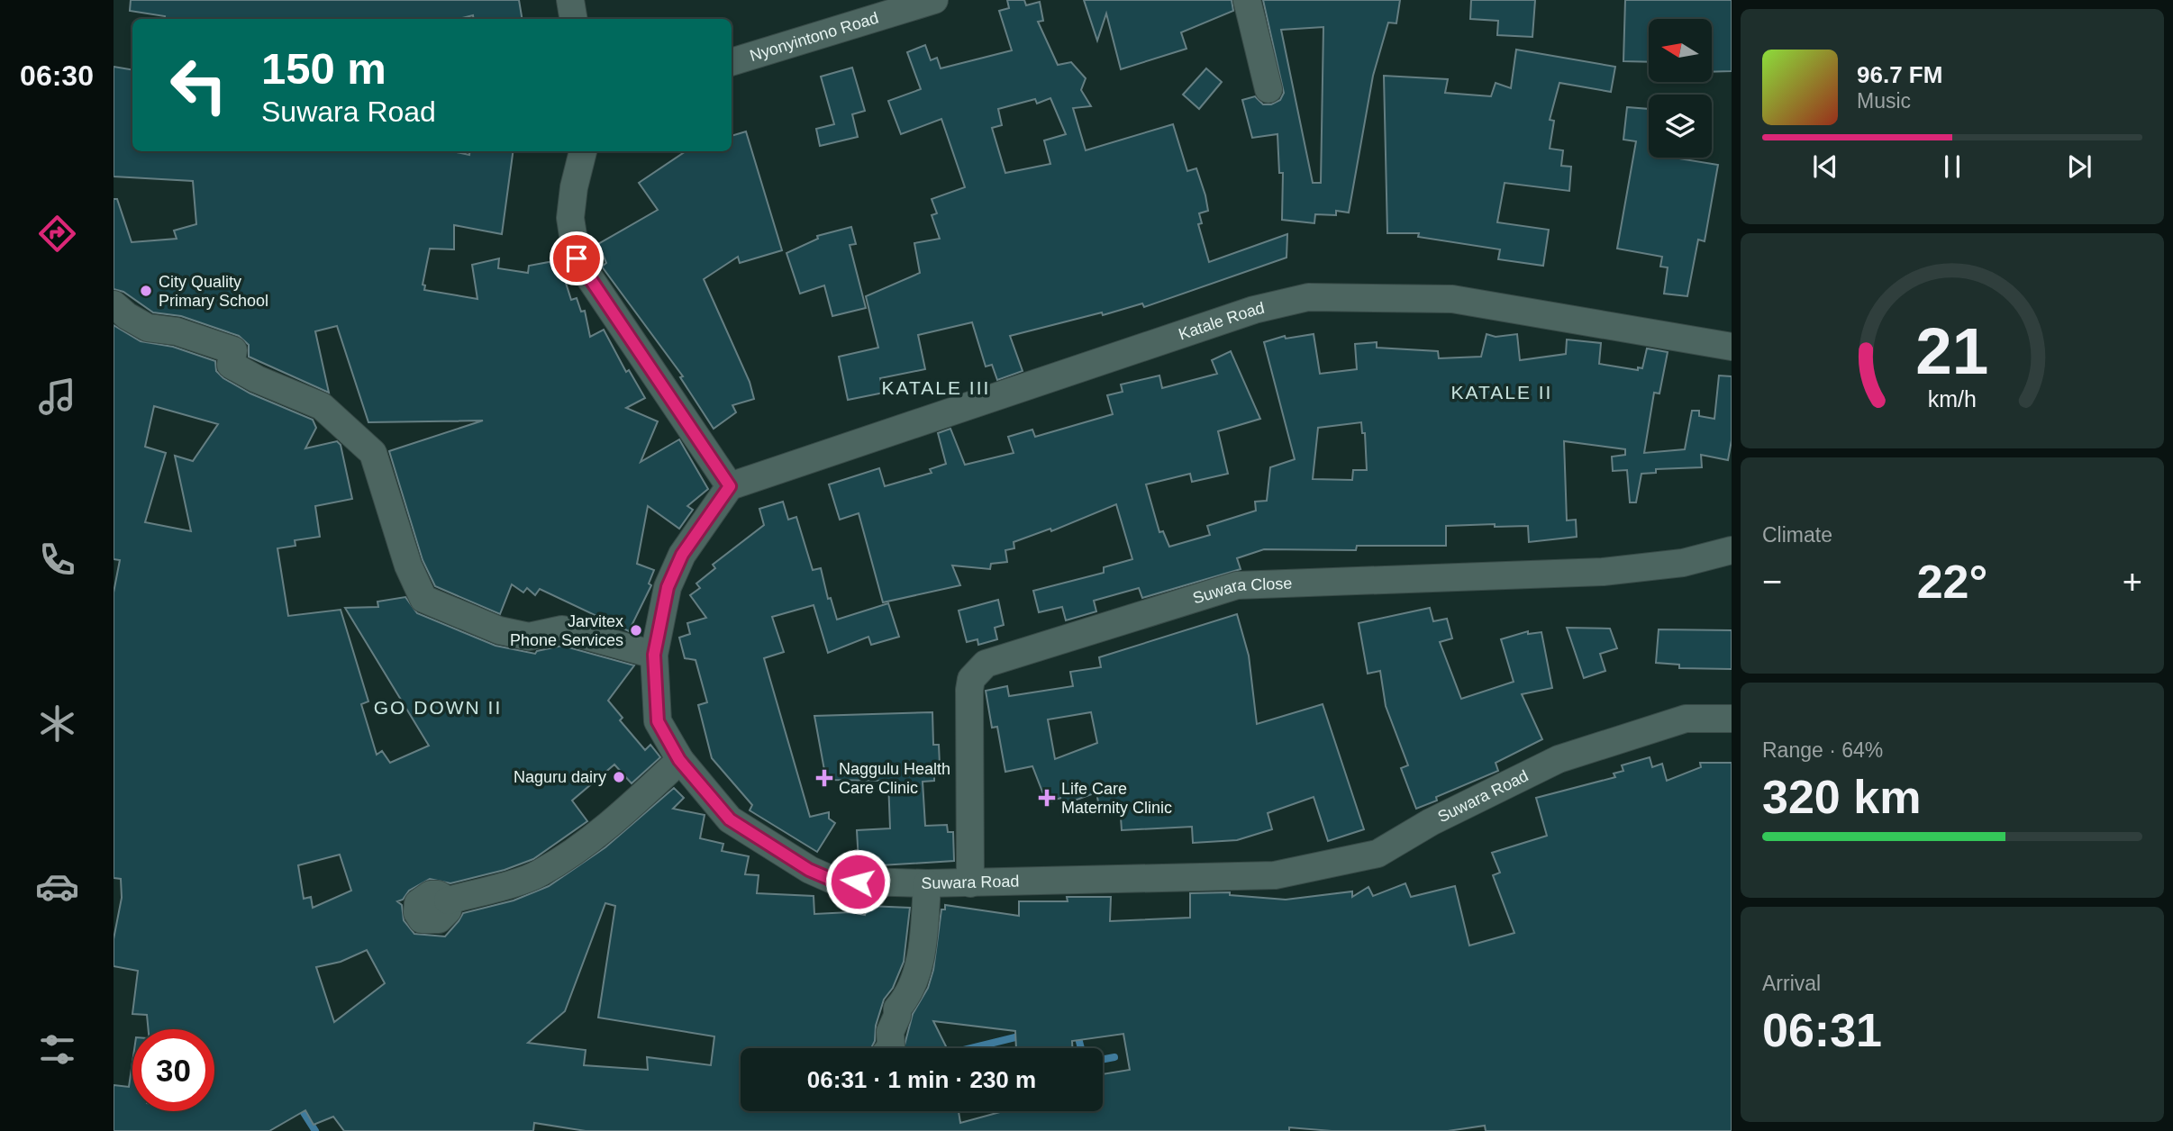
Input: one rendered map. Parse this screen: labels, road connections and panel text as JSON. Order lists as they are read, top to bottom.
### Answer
{
  "streets": {
    "street": [
      "Nyonyintono Road",
      "Katale Road",
      "Suwara Close",
      "Suwara Road"
    ]
  },
  "crossings": [
    ["Katale Road", "Suwara Road"],
    ["Suwara Close", "Suwara Road"]
  ],
  "districts": ["KATALE III", "KATALE II", "GO DOWN II"],
  "places": {
    "other": ["City Quality Primary School", "Jarvitex Phone Services", "Naguru dairy"],
    "health": ["Naggulu Health Care Clinic", "Life Care Maternity Clinic"]
  },
  "north": "left",
  "page": {
    "tabs": "06:30",
    "turn": ["150 m", "Suwara Road"],
    "song": ["96.7 FM", "Music"],
    "tile": [
      "Climate",
      ["Range · 64%", "320 km"],
      ["Arrival", "06:31"]
    ],
    "heat": ["−", "22°", "+"],
    "limit": "30",
    "trip": "06:31 · 1 min · 230 m",
    "gauge": ["21", "km/h"]
  }
}
